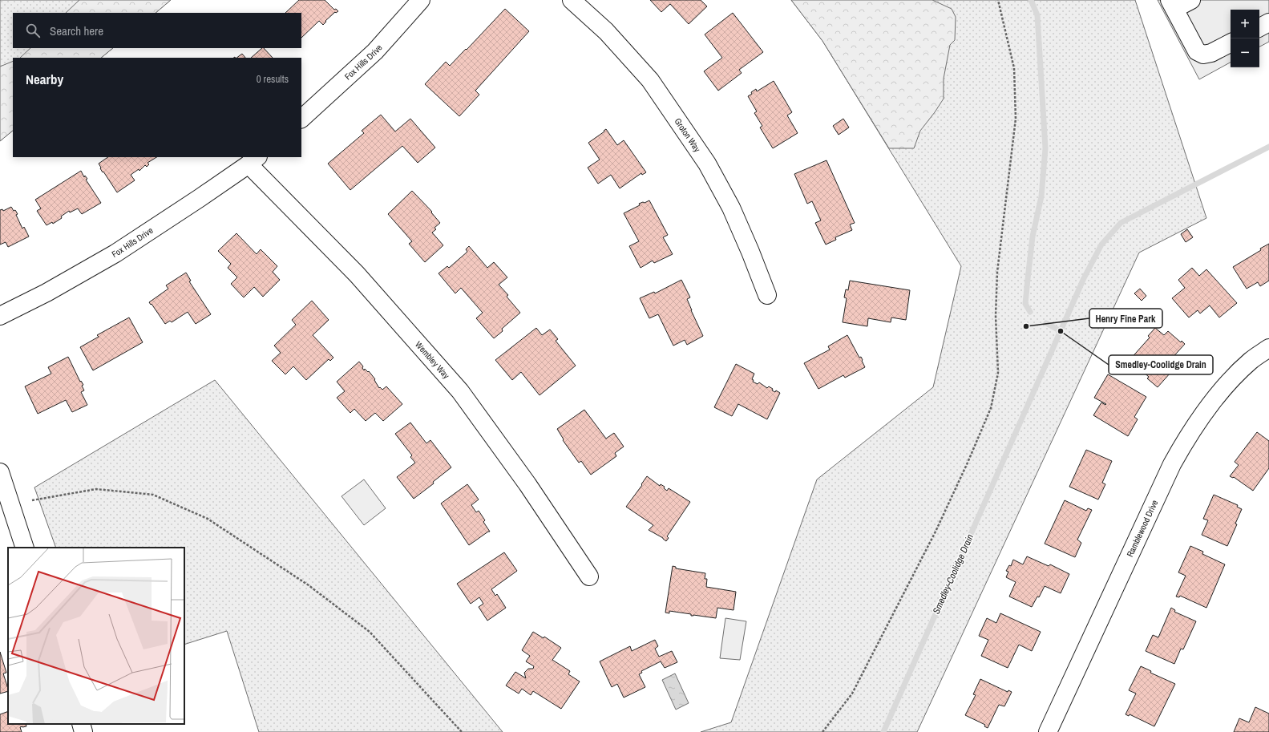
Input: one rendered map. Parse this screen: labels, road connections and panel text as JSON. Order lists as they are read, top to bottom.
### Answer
{
  "streets": {
    "street": [
      "Fox Hills Drive",
      "Groton Way",
      "Wembley Way",
      "Ramblewood Drive"
    ]
  },
  "crossings": [
    ["Fox Hills Drive", "Wembley Way"]
  ],
  "water": ["Smedley-Coolidge Drain"],
  "places": ["Henry Fine Park", "Smedley-Coolidge Drain"],
  "page": {
    "map_buttons": ["+", "−"],
    "search": "Search here",
    "heading": ["Nearby", "0 results"]
  }
}
